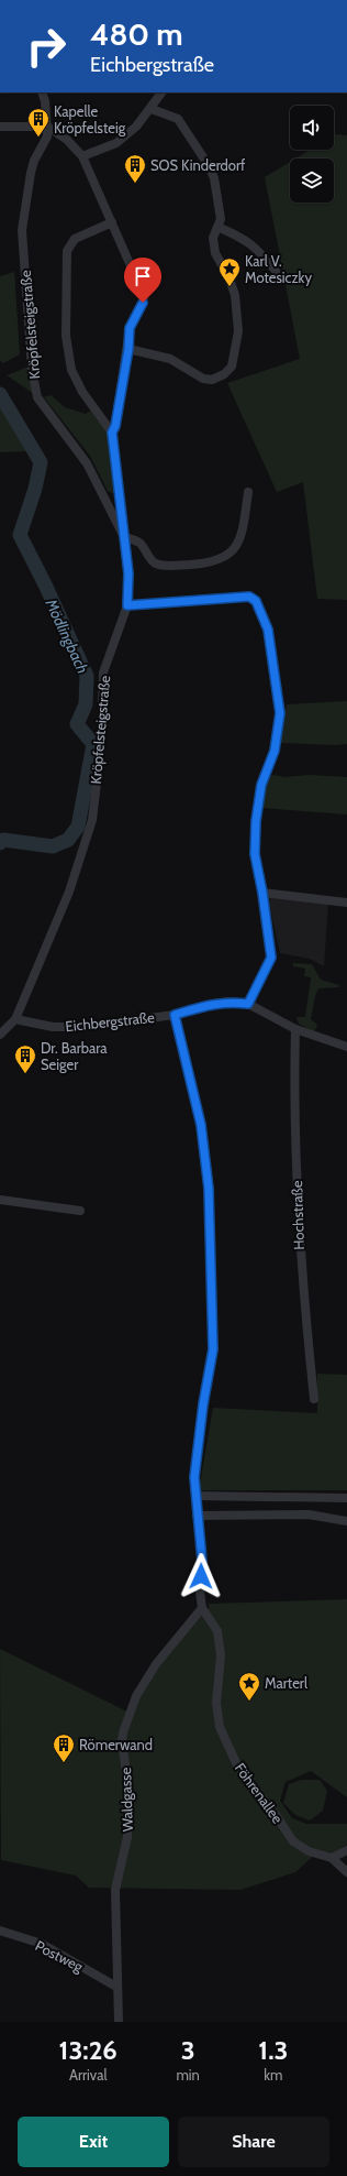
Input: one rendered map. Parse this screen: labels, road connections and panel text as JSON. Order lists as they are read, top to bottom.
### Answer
{
  "streets": {
    "street": [
      "Kröpfelsteigstraße",
      "Eichbergstraße",
      "Hochstraße",
      "Föhrenallee",
      "Waldgasse",
      "Postweg"
    ]
  },
  "crossings": [
    ["Kröpfelsteigstraße", "Eichbergstraße"],
    ["Eichbergstraße", "Hochstraße"],
    ["Föhrenallee", "Waldgasse"],
    ["Waldgasse", "Postweg"]
  ],
  "water": ["Mödlingbach"],
  "places": {
    "building": [
      "Kapelle Kröpfelsteig",
      "SOS Kinderdorf",
      "Dr. Barbara Seiger",
      "Römerwand"
    ],
    "place": ["Karl V. Motesiczky", "Marterl"]
  },
  "page": {
    "turn": ["480 m", "Eichbergstraße"],
    "eta": [
      "13:26",
      "Arrival",
      "3",
      "min",
      "1.3",
      "km"
    ],
    "buttons": ["Exit", "Share"]
  }
}
